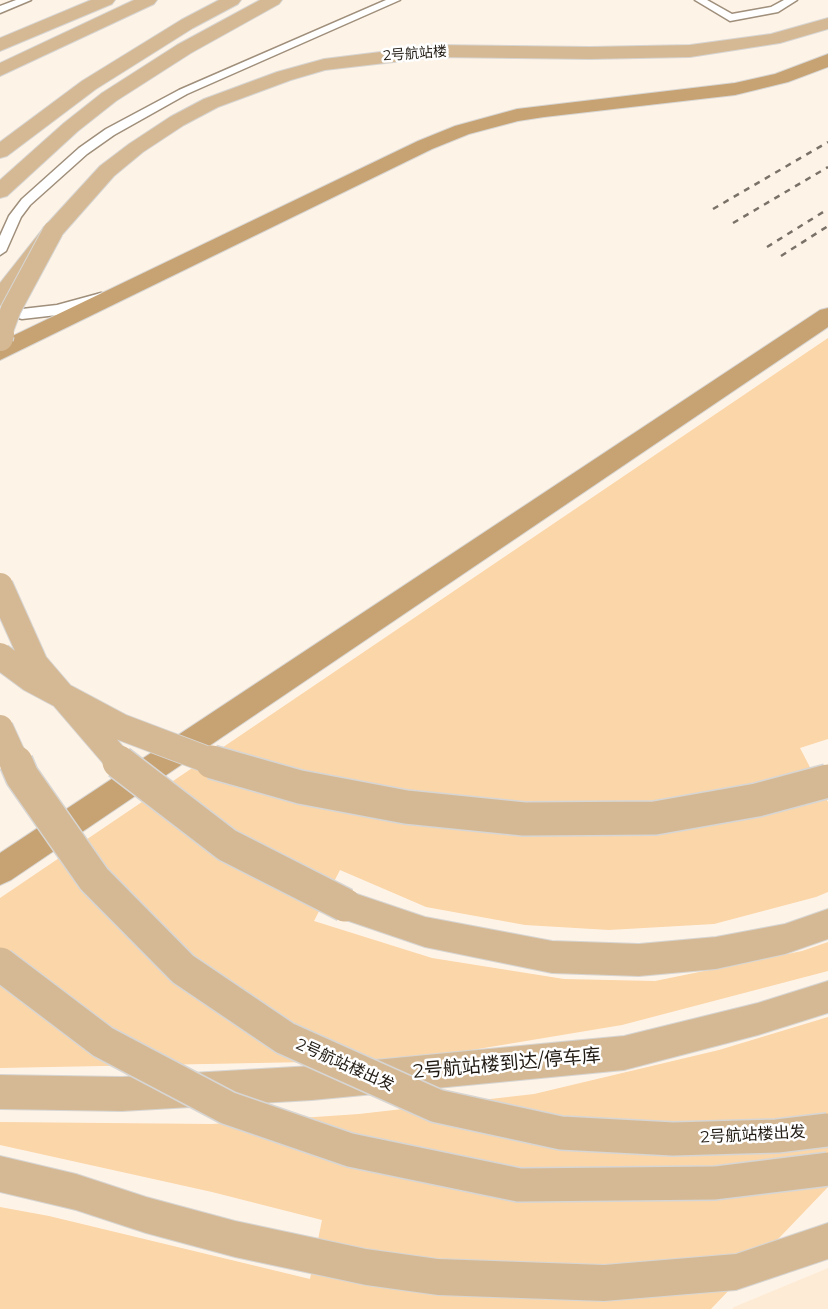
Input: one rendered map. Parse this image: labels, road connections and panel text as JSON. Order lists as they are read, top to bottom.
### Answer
{
  "streets": {
    "main road": ["2号航站楼", "2号航站楼到达/停车库", "2号航站楼出发"]
  }
}
